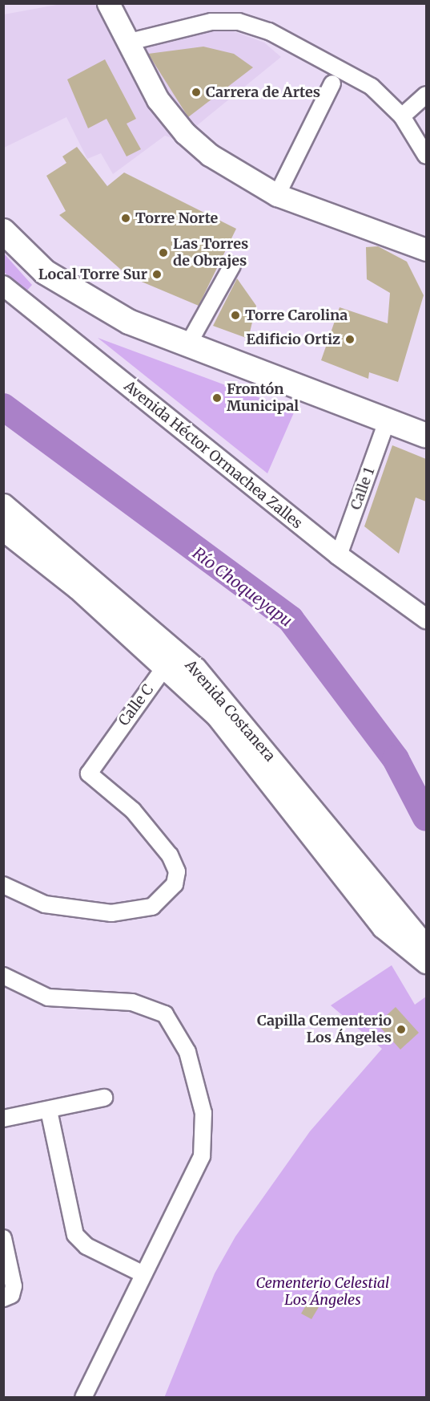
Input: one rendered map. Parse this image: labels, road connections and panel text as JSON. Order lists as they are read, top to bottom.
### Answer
{
  "streets": {
    "main road": ["Avenida Costanera"],
    "street": ["Avenida Héctor Ormachea Zalles", "Calle 1", "Calle C"]
  },
  "crossings": [
    ["Avenida Héctor Ormachea Zalles", "Calle 1"],
    ["Calle C", "Avenida Costanera"]
  ],
  "water": ["Río Choqueyapu"],
  "parks": ["Cementerio Celestial Los Ángeles"],
  "places": [
    "Carrera de Artes",
    "Torre Norte",
    "Las Torres de Obrajes",
    "Local Torre Sur",
    "Torre Carolina",
    "Edificio Ortiz",
    "Frontón Municipal",
    "Capilla Cementerio Los Ángeles"
  ]
}
